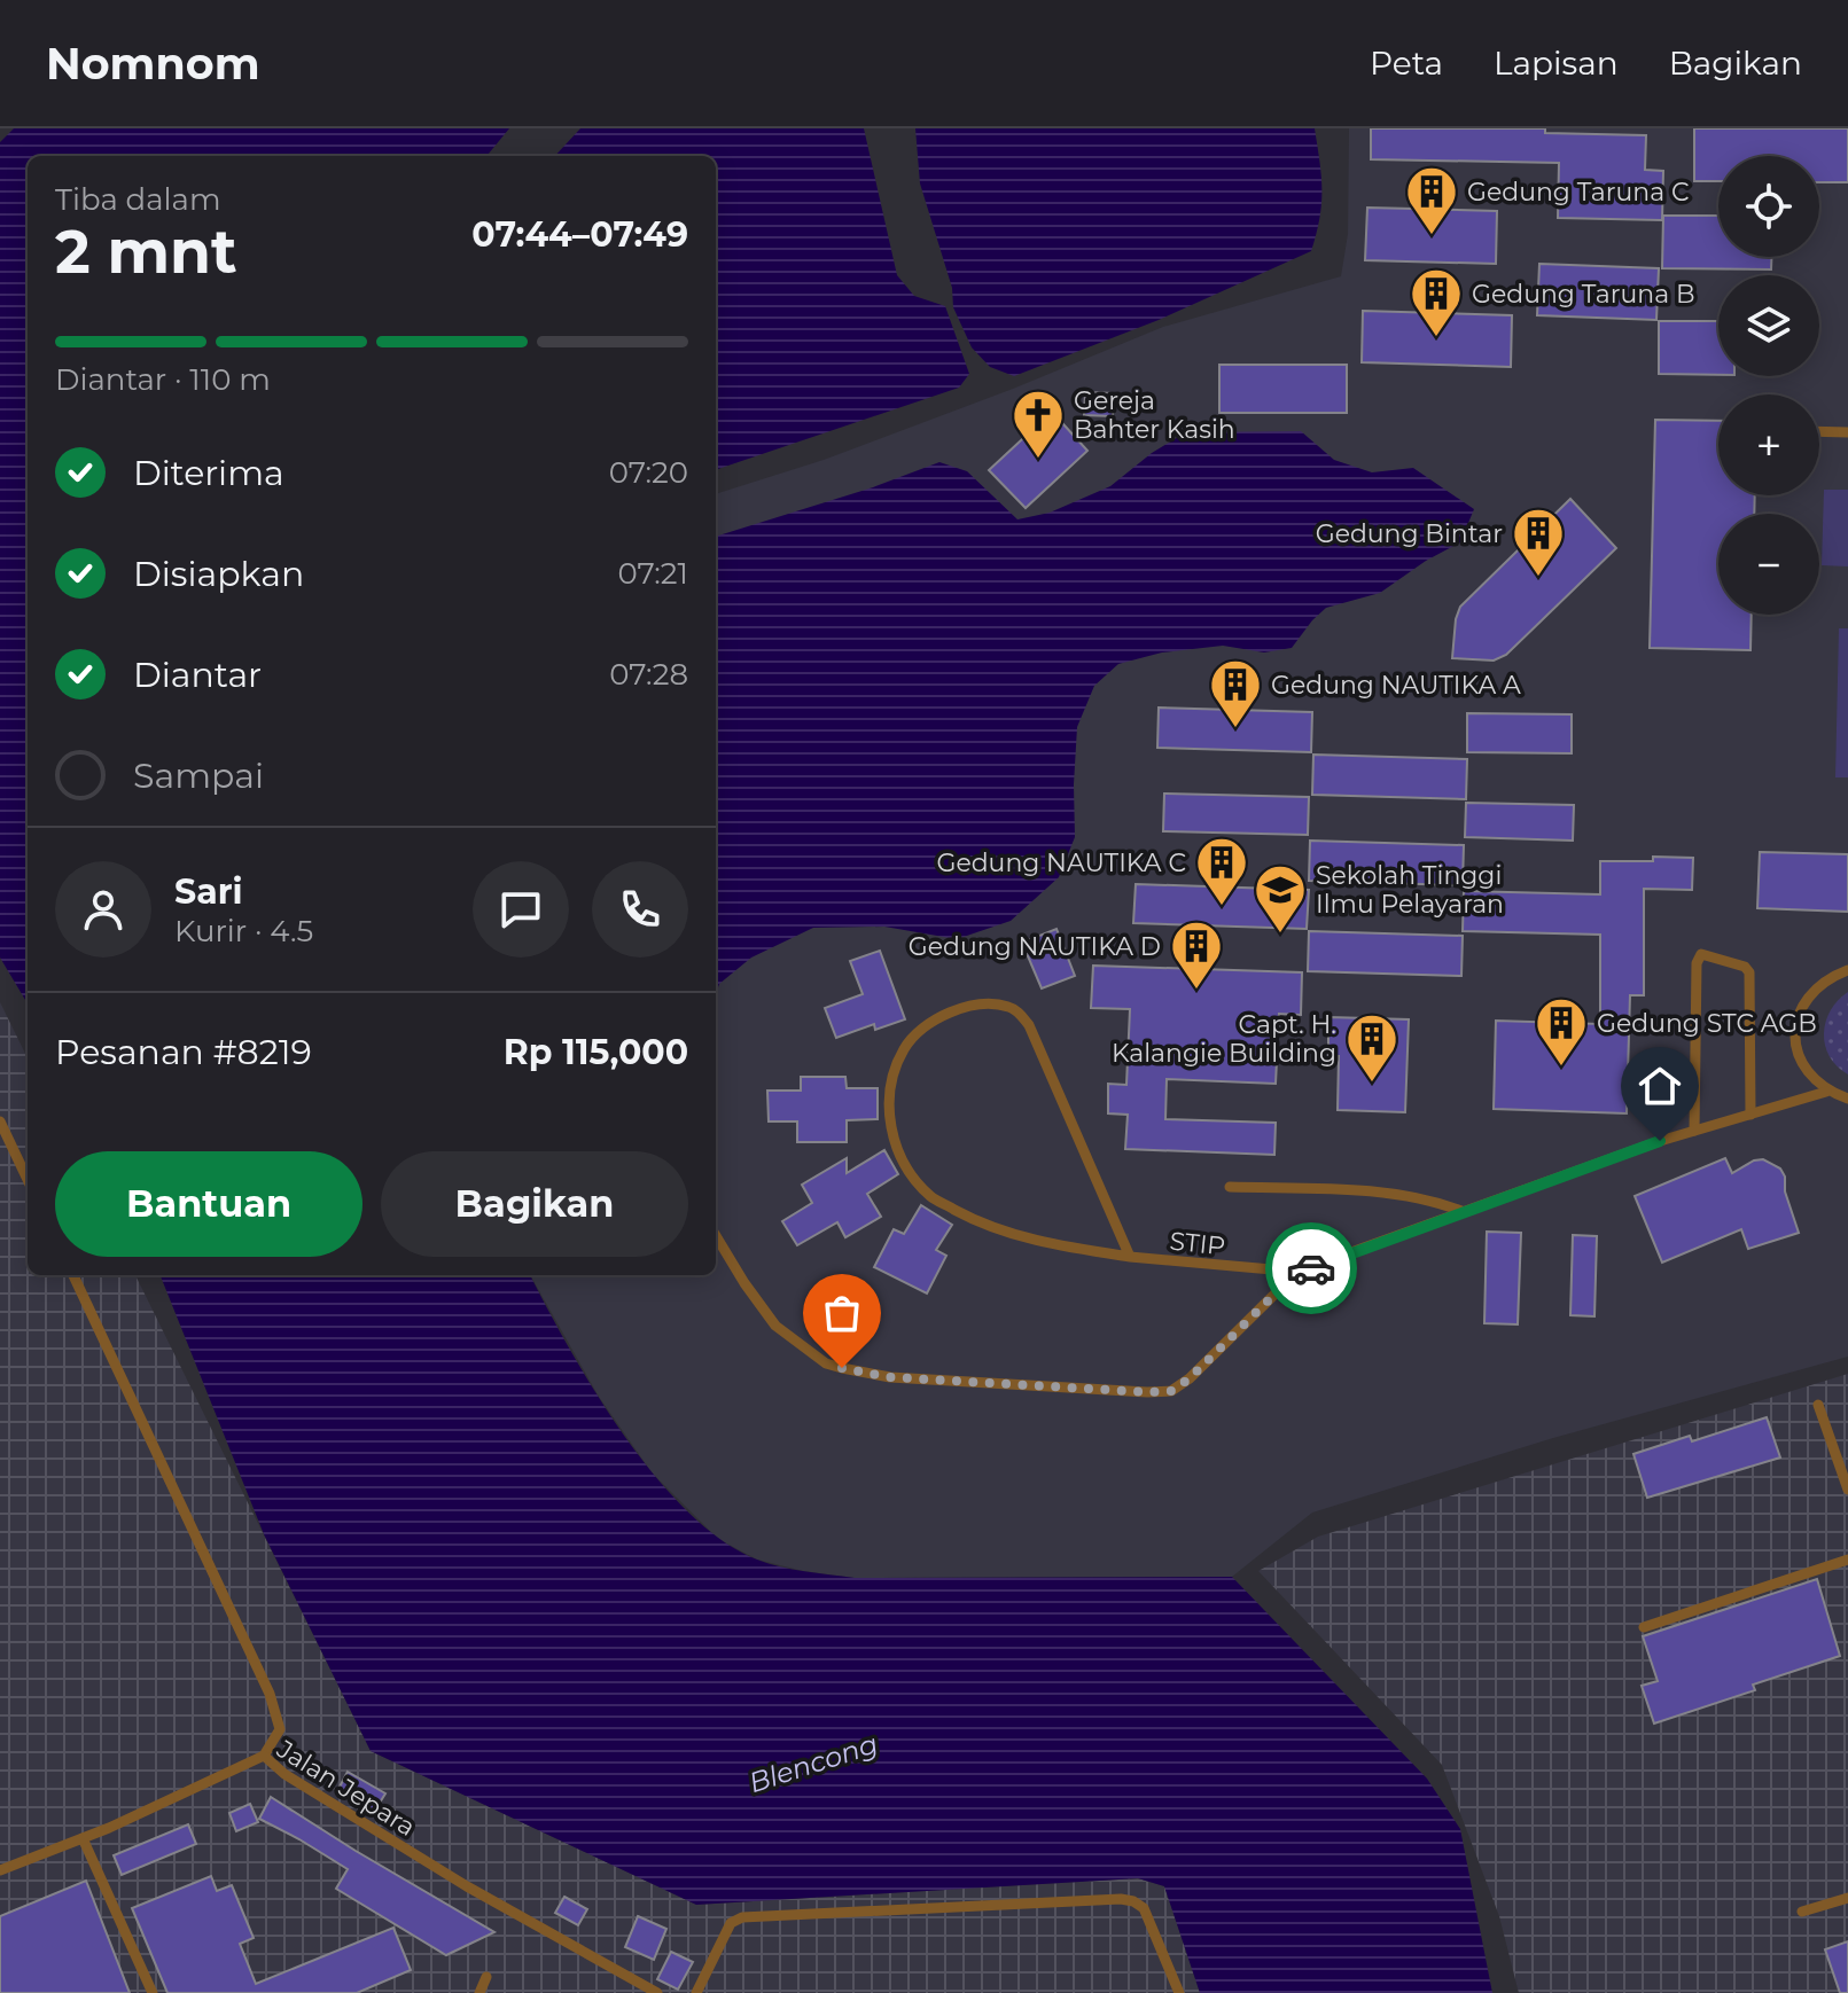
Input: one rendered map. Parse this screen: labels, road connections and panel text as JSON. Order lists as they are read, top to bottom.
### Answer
{
  "streets": {
    "lane": ["STIP", "Jalan Jepara"]
  },
  "water": ["Blencong"],
  "places": {
    "building": [
      "Gedung Taruna C",
      "Gedung Taruna B",
      "Gedung Bintar",
      "Gedung NAUTIKA A",
      "Gedung NAUTIKA C",
      "Gedung NAUTIKA D",
      "Gedung STC AGB",
      "Capt. H. Kalangie Building"
    ],
    "church": ["Gereja Bahter Kasih"],
    "school or university": ["Sekolah Tinggi Ilmu Pelayaran"]
  },
  "page": {
    "header": "Nomnom",
    "nav": ["Peta", "Lapisan", "Bagikan"],
    "map_buttons": ["+", "−"],
    "heading": ["2 mnt", "Tiba dalam", "07:44–07:49"],
    "panel": [
      "Sari",
      "Kurir · 4.5",
      "Pesanan #8219",
      "Rp 115,000"
    ],
    "bar": "Diantar · 110 m",
    "list": [
      ["Diterima", "07:20"],
      ["Disiapkan", "07:21"],
      ["Diantar", "07:28"],
      "Sampai"
    ],
    "buttons": ["Bantuan", "Bagikan"]
  }
}
